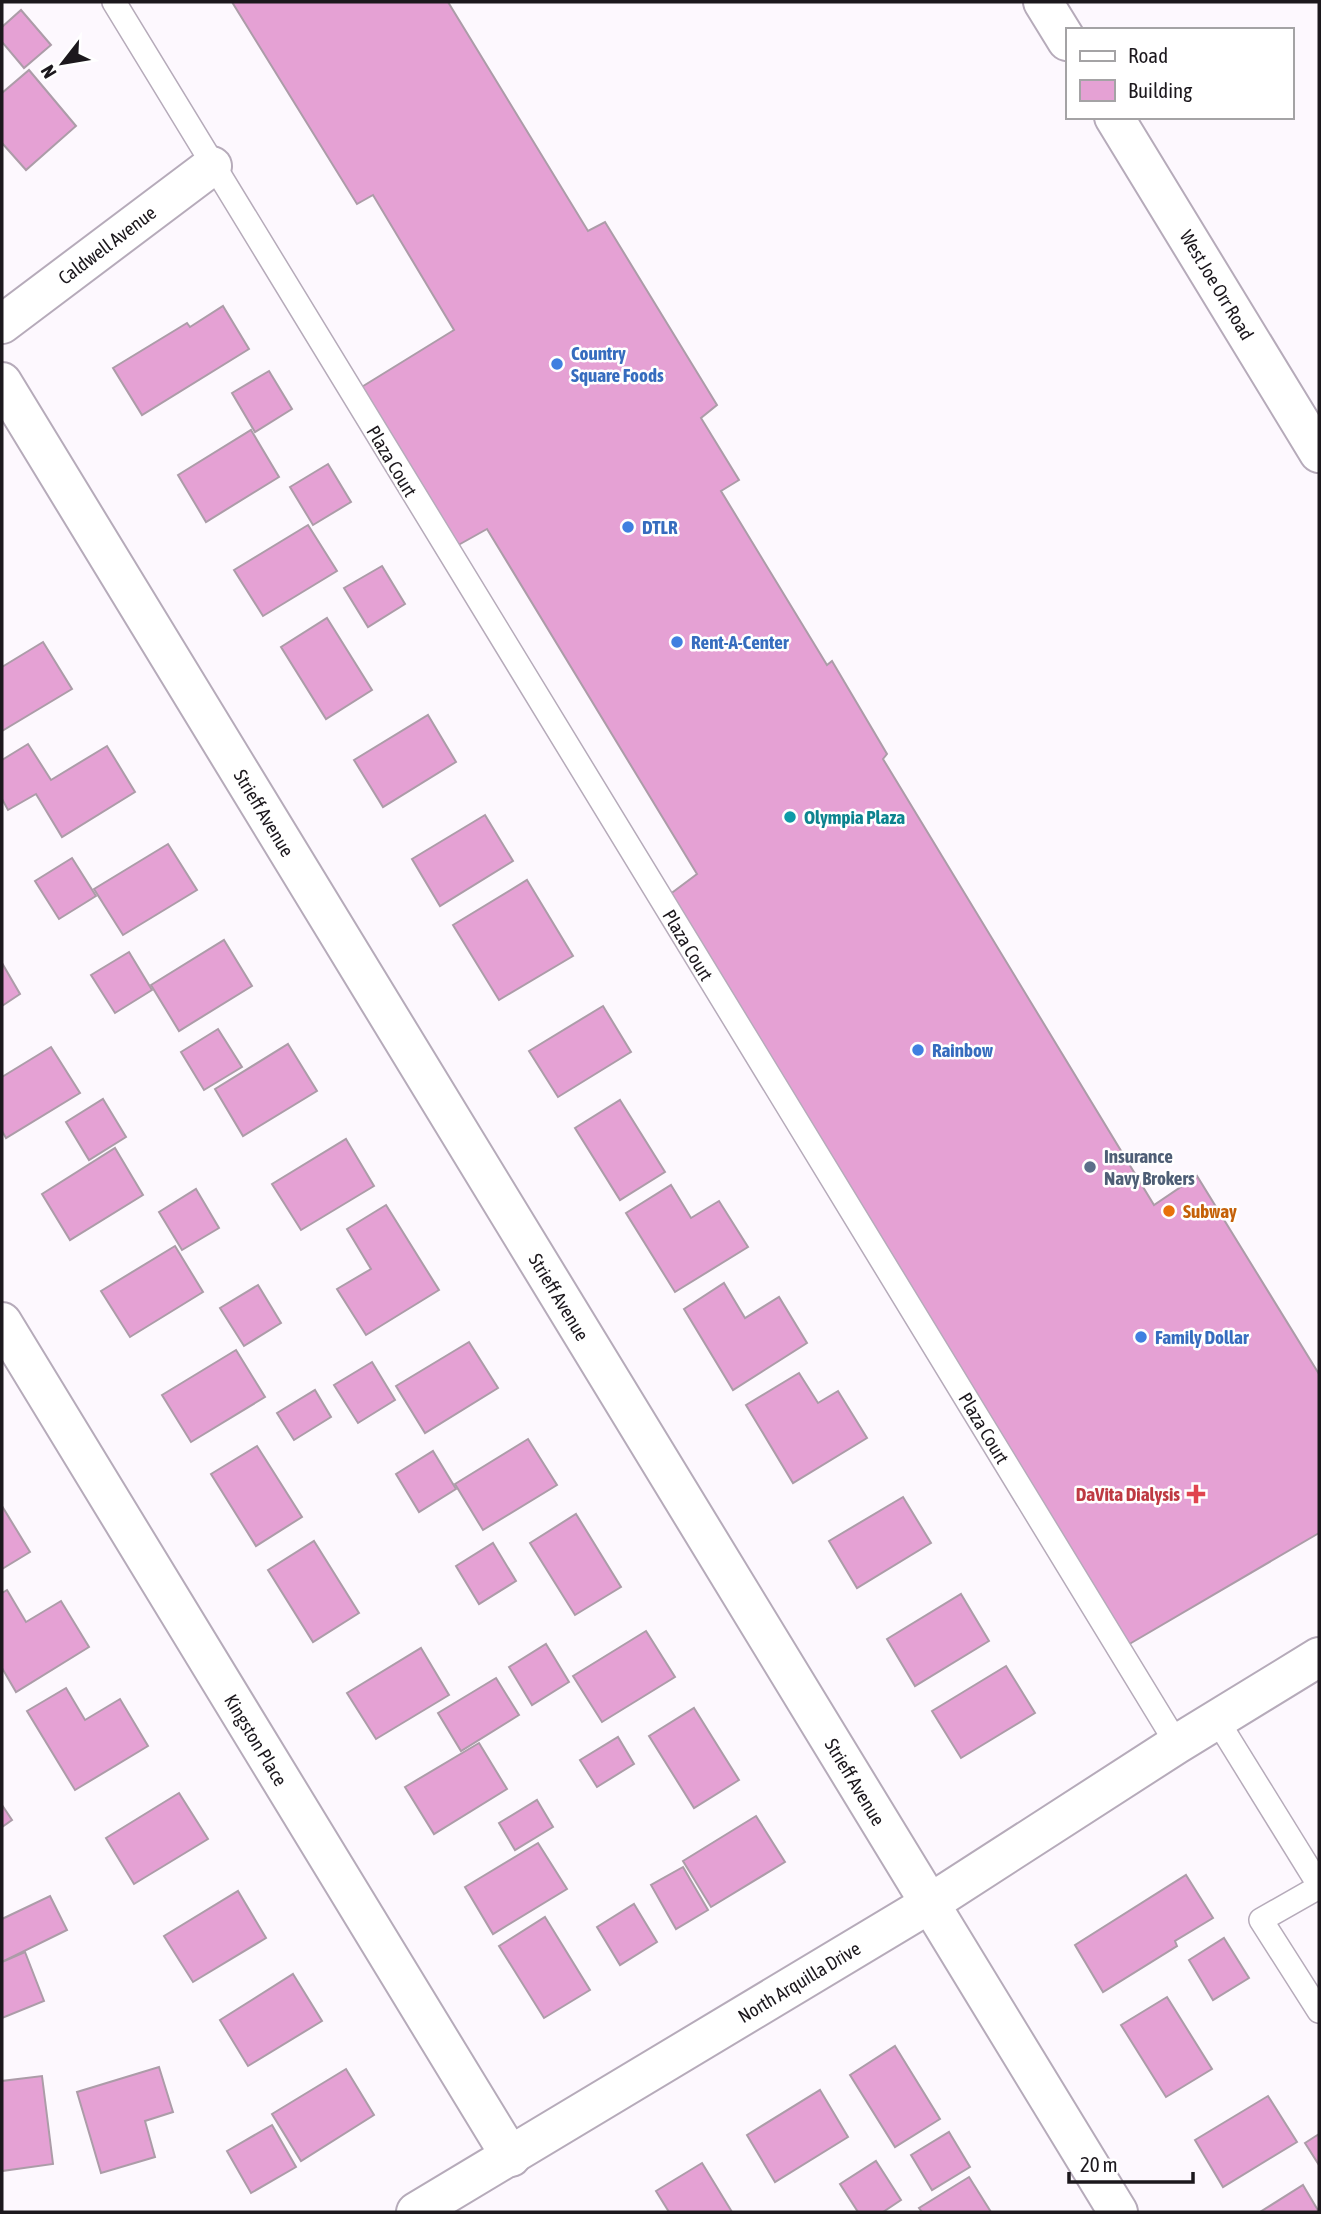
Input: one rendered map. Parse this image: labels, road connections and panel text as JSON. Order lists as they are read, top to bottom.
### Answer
{
  "streets": {
    "street": [
      "Caldwell Avenue",
      "West Joe Orr Road",
      "Strieff Avenue",
      "Kingston Place",
      "North Arquilla Drive"
    ],
    "lane": ["Plaza Court"]
  },
  "crossings": [
    ["Caldwell Avenue", "Plaza Court"],
    ["Plaza Court", "North Arquilla Drive"],
    ["Strieff Avenue", "North Arquilla Drive"],
    ["Kingston Place", "North Arquilla Drive"]
  ],
  "places": {
    "other": [
      "Country Square Foods",
      "DTLR",
      "Rent-A-Center",
      "Olympia Plaza",
      "Rainbow",
      "Insurance Navy Brokers",
      "Subway",
      "Family Dollar"
    ],
    "health": ["DaVita Dialysis"]
  },
  "legend": ["Road", "Building"],
  "scale_bar": "20 m",
  "north": "bottom left"
}
